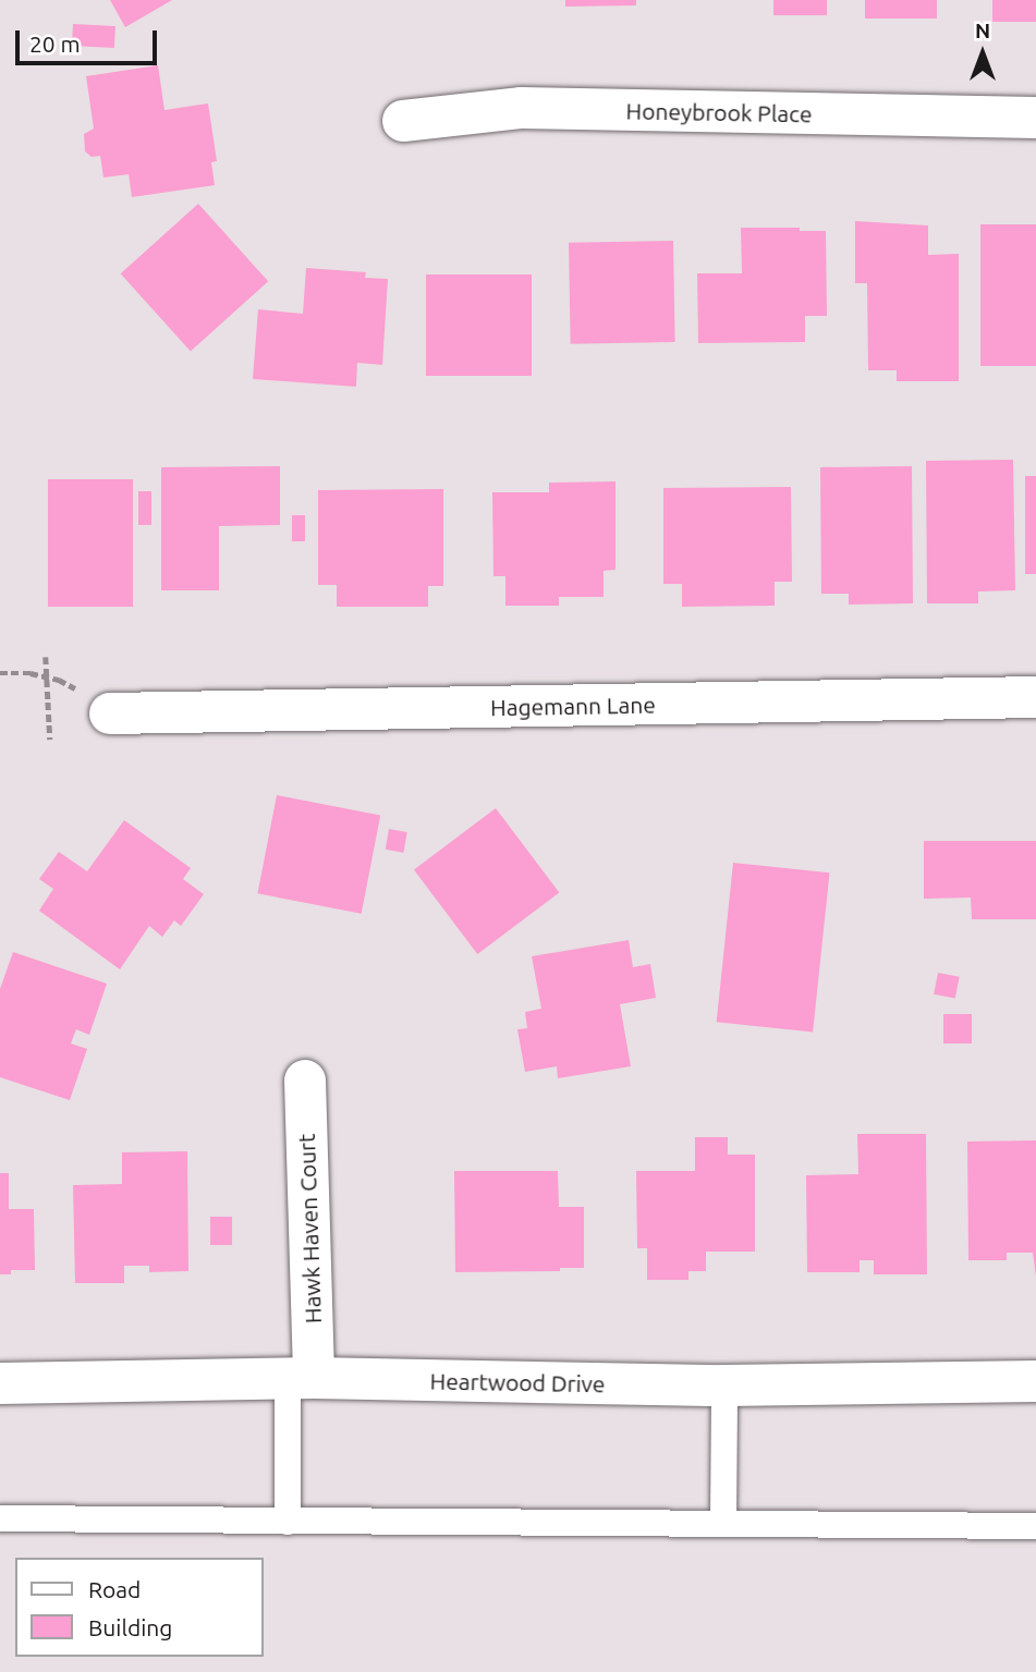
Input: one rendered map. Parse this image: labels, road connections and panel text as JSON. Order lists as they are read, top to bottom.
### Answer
{
  "streets": {
    "street": [
      "Honeybrook Place",
      "Hagemann Lane",
      "Hawk Haven Court",
      "Heartwood Drive"
    ]
  },
  "crossings": [
    ["Hawk Haven Court", "Heartwood Drive"]
  ],
  "legend": ["Road", "Building"],
  "scale_bar": "20 m",
  "north": "top"
}
